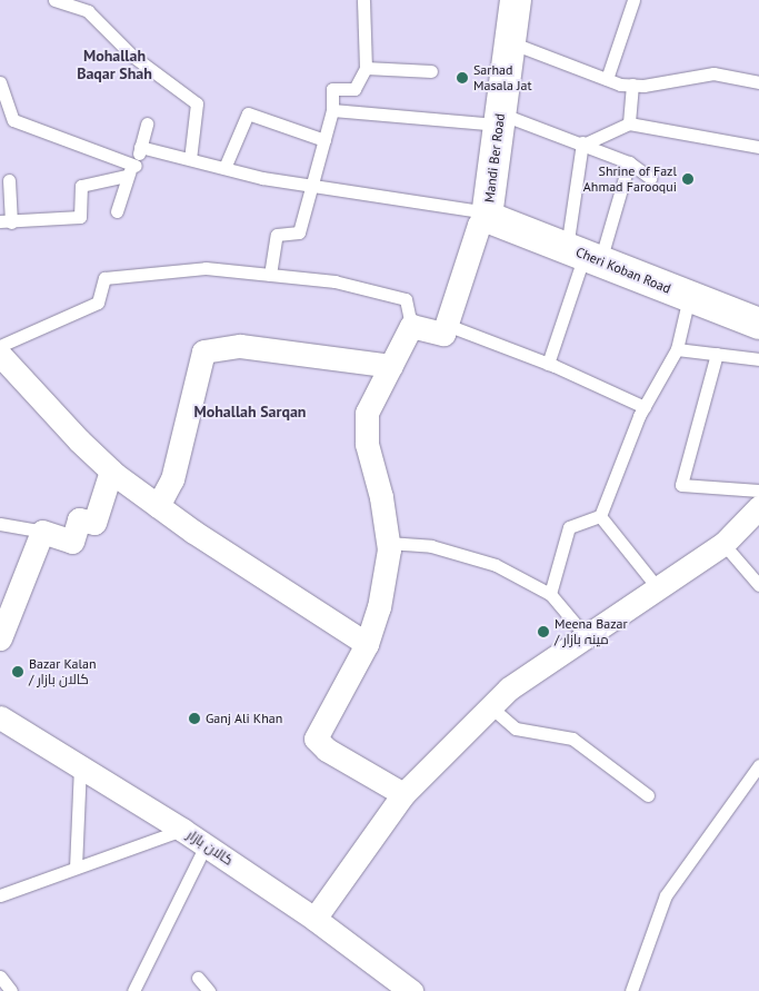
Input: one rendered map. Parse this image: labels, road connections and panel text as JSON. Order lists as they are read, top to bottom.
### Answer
{
  "streets": {
    "street": ["Mandi Ber Road", "Cheri Koban Road", "کالان بازار"]
  },
  "crossings": [
    ["Mandi Ber Road", "Cheri Koban Road"]
  ],
  "districts": ["Mohallah Baqar Shah", "Mohallah Sarqan"],
  "places": [
    "Sarhad Masala Jat",
    "Shrine of Fazl Ahmad Farooqui",
    "Meena Bazar / مينہ بازار",
    "Bazar Kalan / کالان بازار",
    "Ganj Ali Khan"
  ]
}
